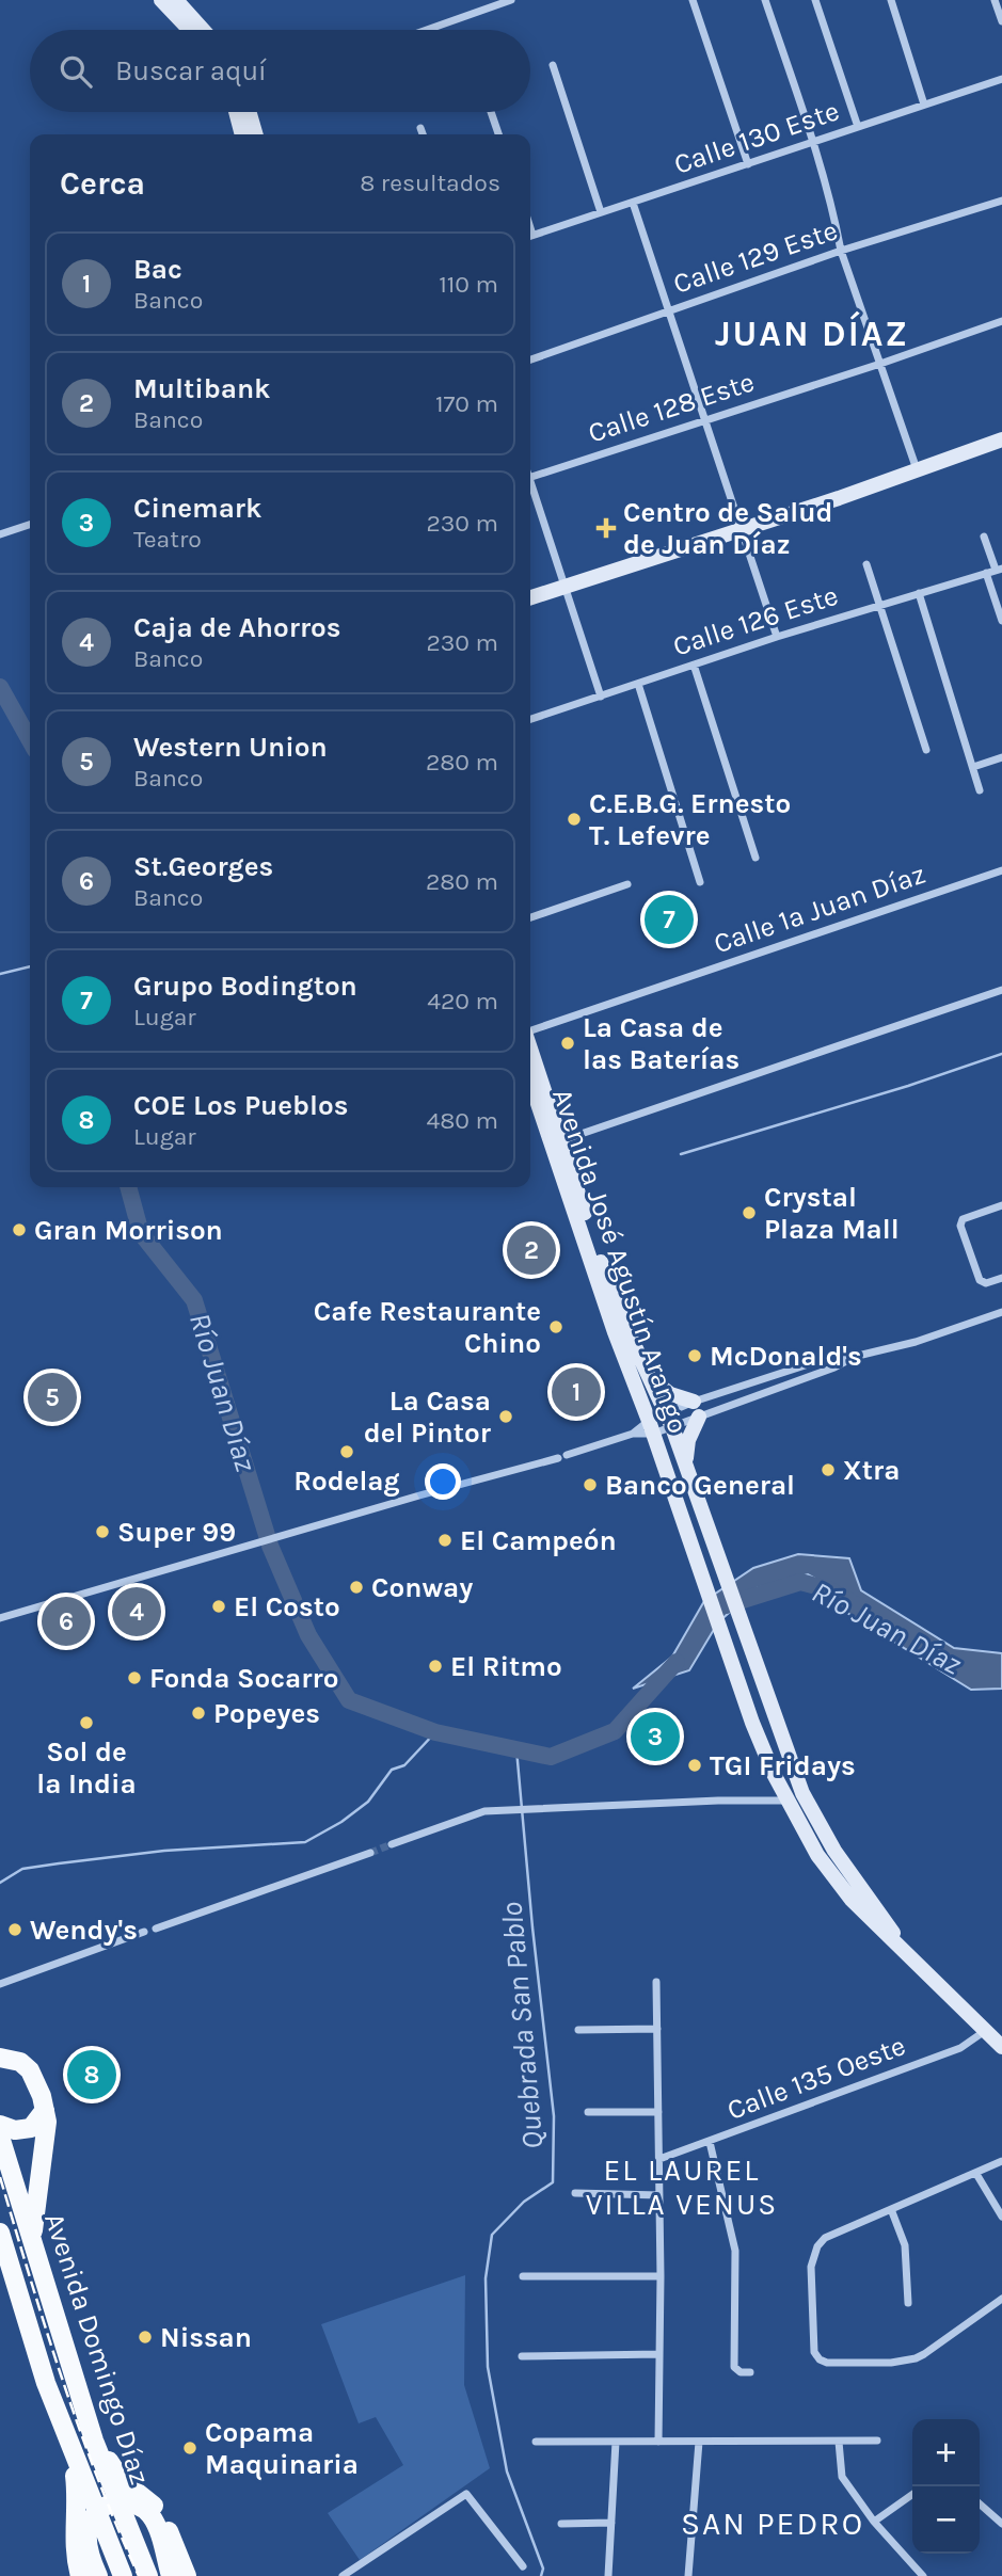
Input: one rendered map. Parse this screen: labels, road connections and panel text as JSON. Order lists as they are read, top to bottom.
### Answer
{
  "streets": {
    "main road": ["Avenida José Agustín Arango", "Avenida Domingo Díaz"],
    "street": [
      "Calle 130 Este",
      "Calle 129 Este",
      "Calle 128 Este",
      "Calle 126 Este",
      "Calle 1a Juan Díaz",
      "Calle 135 Oeste"
    ]
  },
  "crossings": [
    ["Avenida José Agustín Arango", "Calle 135 Oeste"]
  ],
  "districts": ["JUAN DÍAZ", "EL LAUREL VILLA VENUS", "SAN PEDRO"],
  "water": ["Río Juan Díaz", "Quebrada San Pablo"],
  "places": {
    "health": ["Centro de Salud de Juan Díaz"],
    "other": [
      "C.E.B.G. Ernesto T. Lefevre",
      "La Casa de las Baterías",
      "Crystal Plaza Mall",
      "Gran Morrison",
      "Cafe Restaurante Chino",
      "McDonald's",
      "La Casa del Pintor",
      "Rodelag",
      "Xtra",
      "Banco General",
      "Super 99",
      "El Campeón",
      "Conway",
      "El Costo",
      "El Ritmo",
      "Fonda Socarro",
      "Popeyes",
      "Sol de la India",
      "TGI Fridays",
      "Wendy's",
      "Nissan",
      "Copama Maquinaria"
    ]
  },
  "page": {
    "search": "Buscar aquí",
    "heading": ["Cerca", "8 resultados"],
    "list": [
      {
        "mark": "1",
        "name": "Bac",
        "note": "Banco",
        "value": "110 m"
      },
      {
        "mark": "2",
        "name": "Multibank",
        "note": "Banco",
        "value": "170 m"
      },
      {
        "mark": "3",
        "name": "Cinemark",
        "note": "Teatro",
        "value": "230 m"
      },
      {
        "mark": "4",
        "name": "Caja de Ahorros",
        "note": "Banco",
        "value": "230 m"
      },
      {
        "mark": "5",
        "name": "Western Union",
        "note": "Banco",
        "value": "280 m"
      },
      {
        "mark": "6",
        "name": "St.Georges",
        "note": "Banco",
        "value": "280 m"
      },
      {
        "mark": "7",
        "name": "Grupo Bodington",
        "note": "Lugar",
        "value": "420 m"
      },
      {
        "mark": "8",
        "name": "COE Los Pueblos",
        "note": "Lugar",
        "value": "480 m"
      }
    ],
    "pins": [
      "7",
      "2",
      "1",
      "5",
      "4",
      "6",
      "3",
      "8"
    ],
    "map_buttons": ["+", "−"]
  }
}
